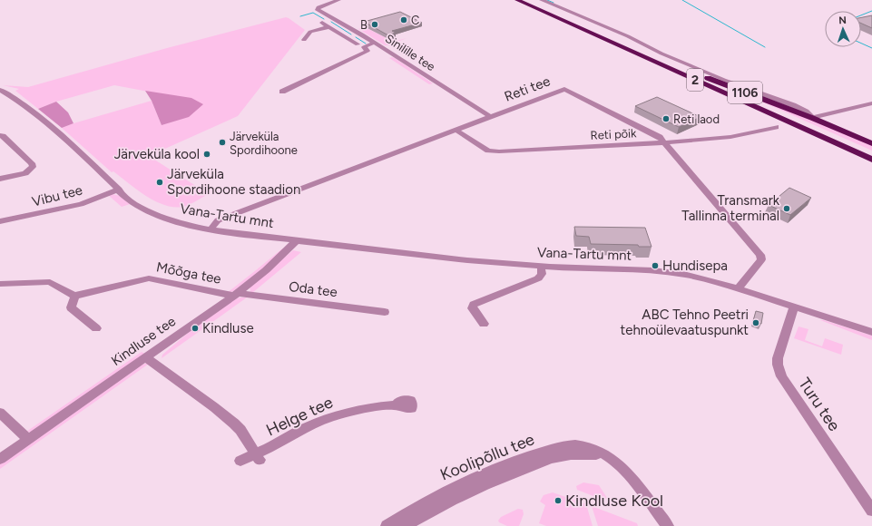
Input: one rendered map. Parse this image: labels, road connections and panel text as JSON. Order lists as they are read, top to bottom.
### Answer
{
  "streets": {
    "highway": ["2", "1106"],
    "street": [
      "Sinilille tee",
      "Reti tee",
      "Reti põik",
      "Vibu tee",
      "Vana-Tartu mnt",
      "Mõõga tee",
      "Oda tee",
      "Kindluse tee",
      "Turu tee",
      "Helge tee",
      "Koolipõllu tee"
    ]
  },
  "crossings": [
    ["Sinilille tee", "Reti tee"],
    ["2", "1106"],
    ["Reti tee", "Reti põik"],
    ["Reti tee", "Vana-Tartu mnt"],
    ["Vibu tee", "Vana-Tartu mnt"],
    ["Vana-Tartu mnt", "Kindluse tee"],
    ["Vana-Tartu mnt", "Turu tee"],
    ["Mõõga tee", "Oda tee"],
    ["Mõõga tee", "Kindluse tee"],
    ["Oda tee", "Kindluse tee"]
  ],
  "places": [
    "C",
    "B",
    "Reti laod",
    "Järveküla Spordihoone",
    "Järveküla kool",
    "Järveküla Spordihoone staadion",
    "Transmark Tallinna terminal",
    "Hundisepa",
    "ABC Tehno Peetri tehnoülevaatuspunkt",
    "Kindluse",
    "Kindluse Kool"
  ],
  "north": "top"
}
